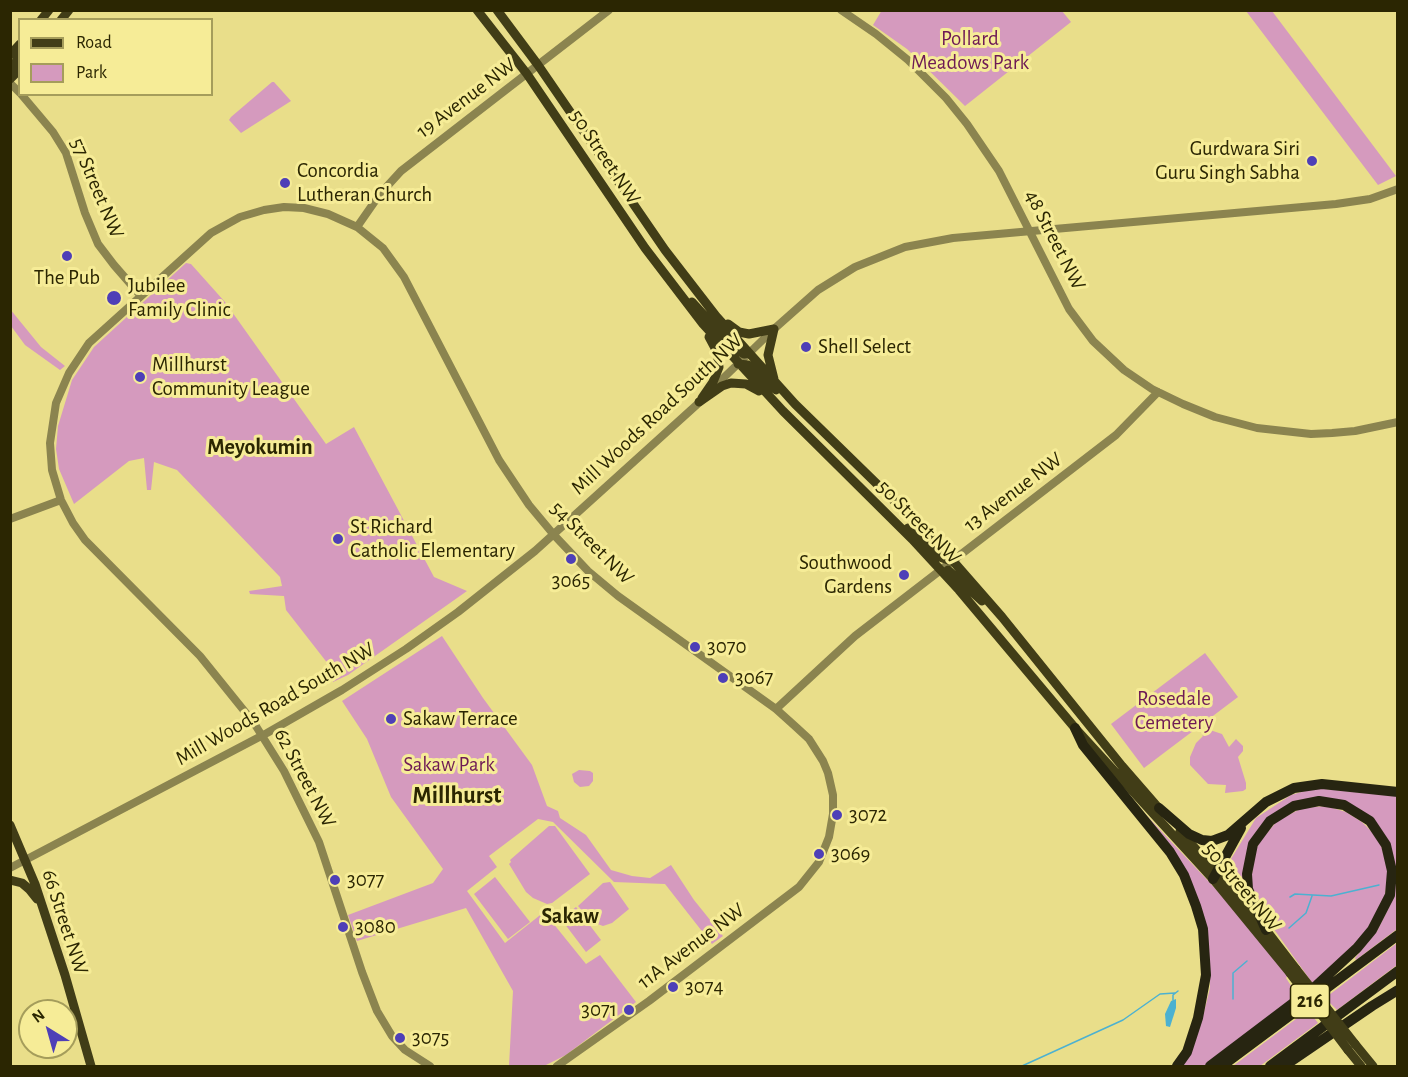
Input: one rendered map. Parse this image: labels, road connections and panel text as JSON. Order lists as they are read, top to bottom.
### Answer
{
  "streets": {
    "highway": ["216"],
    "main road": ["50 Street NW", "66 Street NW"],
    "street": [
      "19 Avenue NW",
      "57 Street NW",
      "48 Street NW",
      "Mill Woods Road South NW",
      "13 Avenue NW",
      "54 Street NW",
      "62 Street NW",
      "11A Avenue NW"
    ]
  },
  "crossings": [
    ["19 Avenue NW", "50 Street NW"],
    ["19 Avenue NW", "54 Street NW"],
    ["50 Street NW", "Mill Woods Road South NW"],
    ["50 Street NW", "13 Avenue NW"],
    ["57 Street NW", "54 Street NW"],
    ["57 Street NW", "62 Street NW"],
    ["48 Street NW", "Mill Woods Road South NW"],
    ["48 Street NW", "13 Avenue NW"],
    ["Mill Woods Road South NW", "54 Street NW"],
    ["Mill Woods Road South NW", "62 Street NW"],
    ["Mill Woods Road South NW", "66 Street NW"],
    ["13 Avenue NW", "54 Street NW"],
    ["54 Street NW", "62 Street NW"],
    ["54 Street NW", "11A Avenue NW"]
  ],
  "districts": ["Meyokumin", "Millhurst", "Sakaw"],
  "parks": ["Pollard Meadows Park", "Rosedale Cemetery", "Sakaw Park"],
  "places": [
    "Gurdwara Siri Guru Singh Sabha",
    "Concordia Lutheran Church",
    "The Pub",
    "Jubilee Family Clinic",
    "Shell Select",
    "Millhurst Community League",
    "St Richard Catholic Elementary",
    "3065",
    "Southwood Gardens",
    "3070",
    "3067",
    "Sakaw Terrace",
    "3072",
    "3069",
    "3077",
    "3080",
    "3074",
    "3071",
    "3075"
  ],
  "legend": ["Road", "Park"],
  "north": "top left"
}
